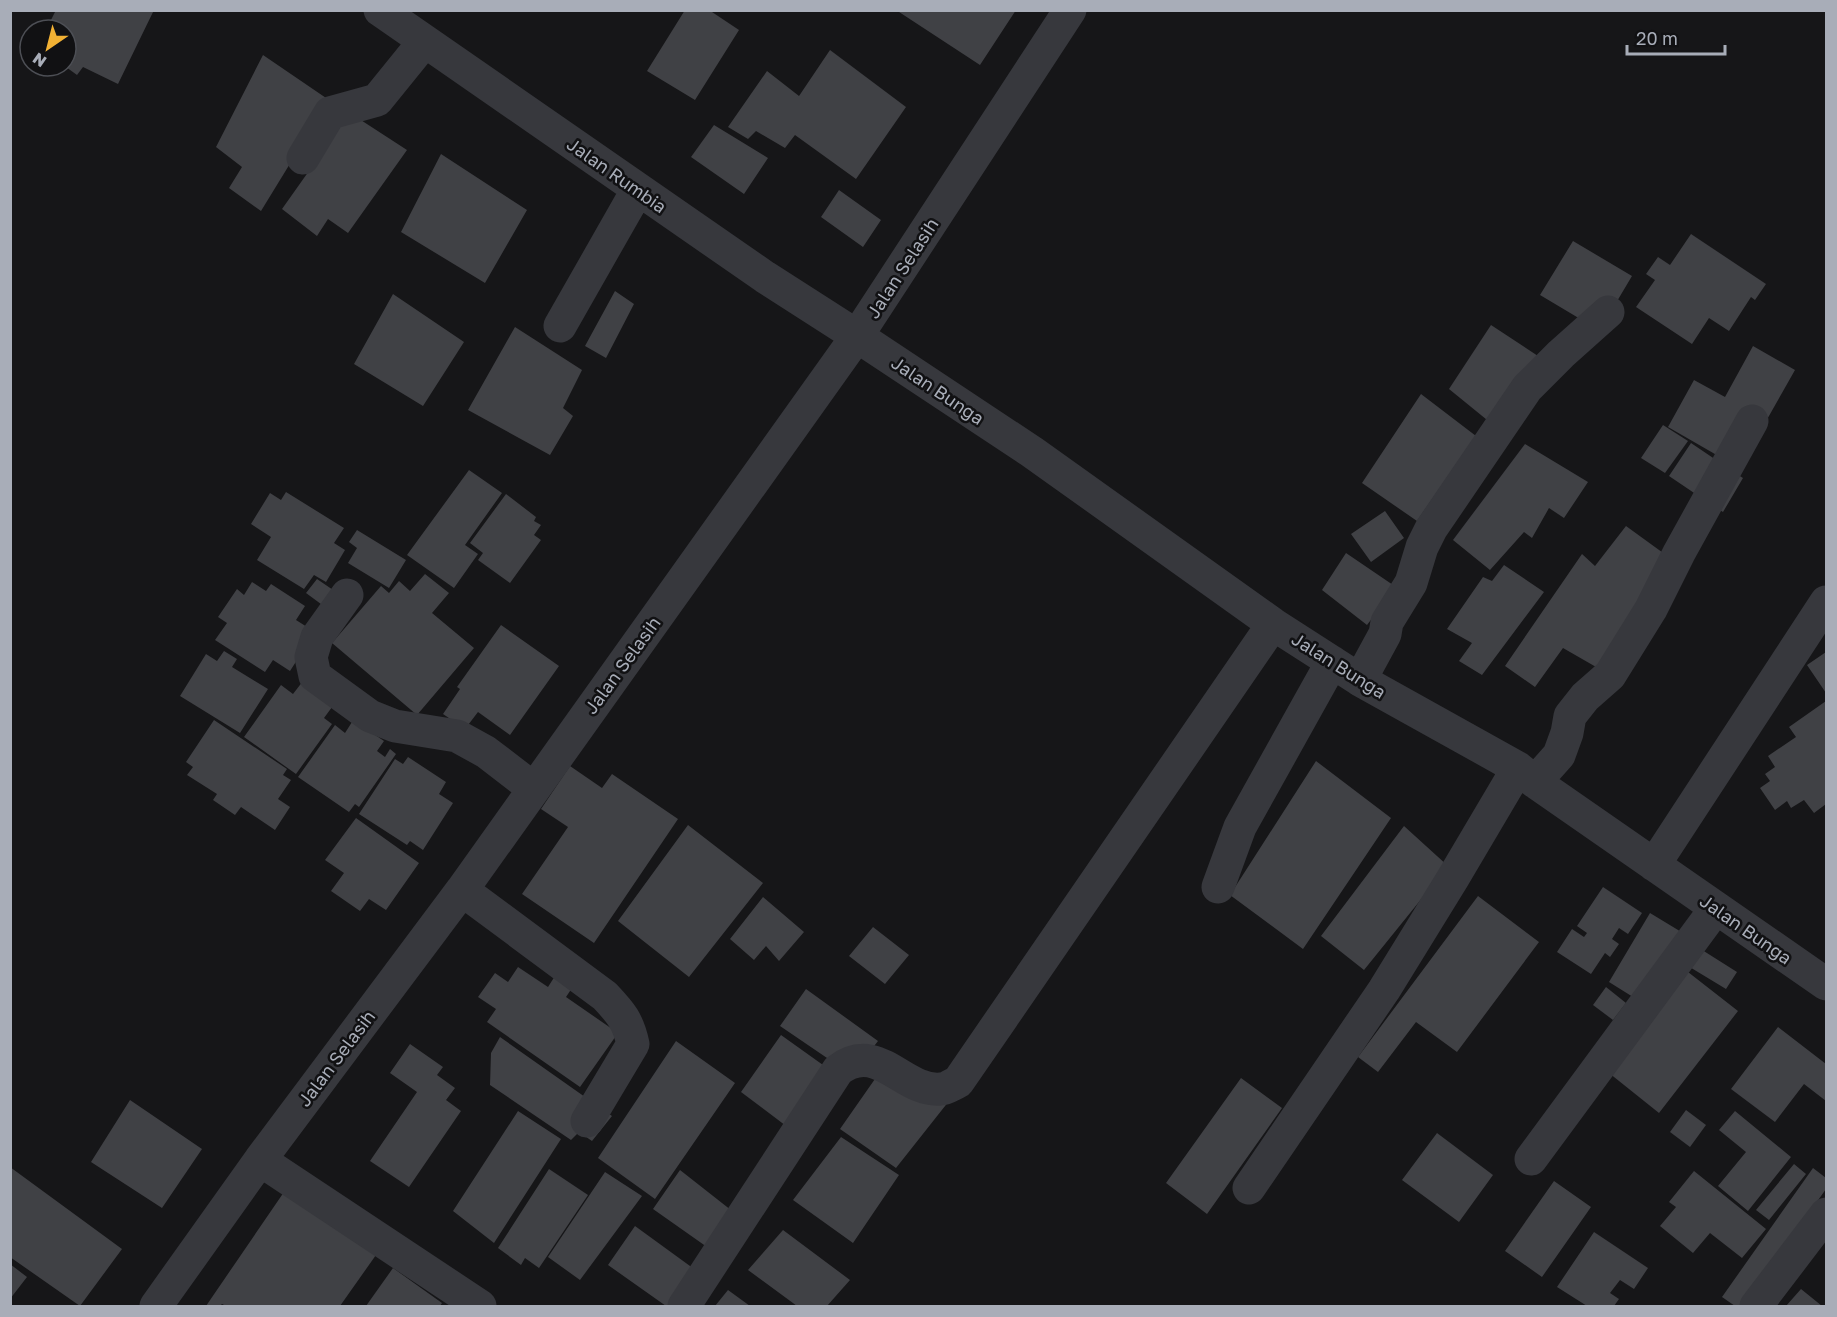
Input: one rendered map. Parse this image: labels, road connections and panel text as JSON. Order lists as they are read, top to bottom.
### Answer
{
  "streets": {
    "street": ["Jalan Rumbia", "Jalan Selasih", "Jalan Bunga"]
  },
  "crossings": [
    ["Jalan Rumbia", "Jalan Selasih"],
    ["Jalan Rumbia", "Jalan Bunga"],
    ["Jalan Selasih", "Jalan Bunga"]
  ],
  "scale_bar": "20 m",
  "north": "bottom left"
}
